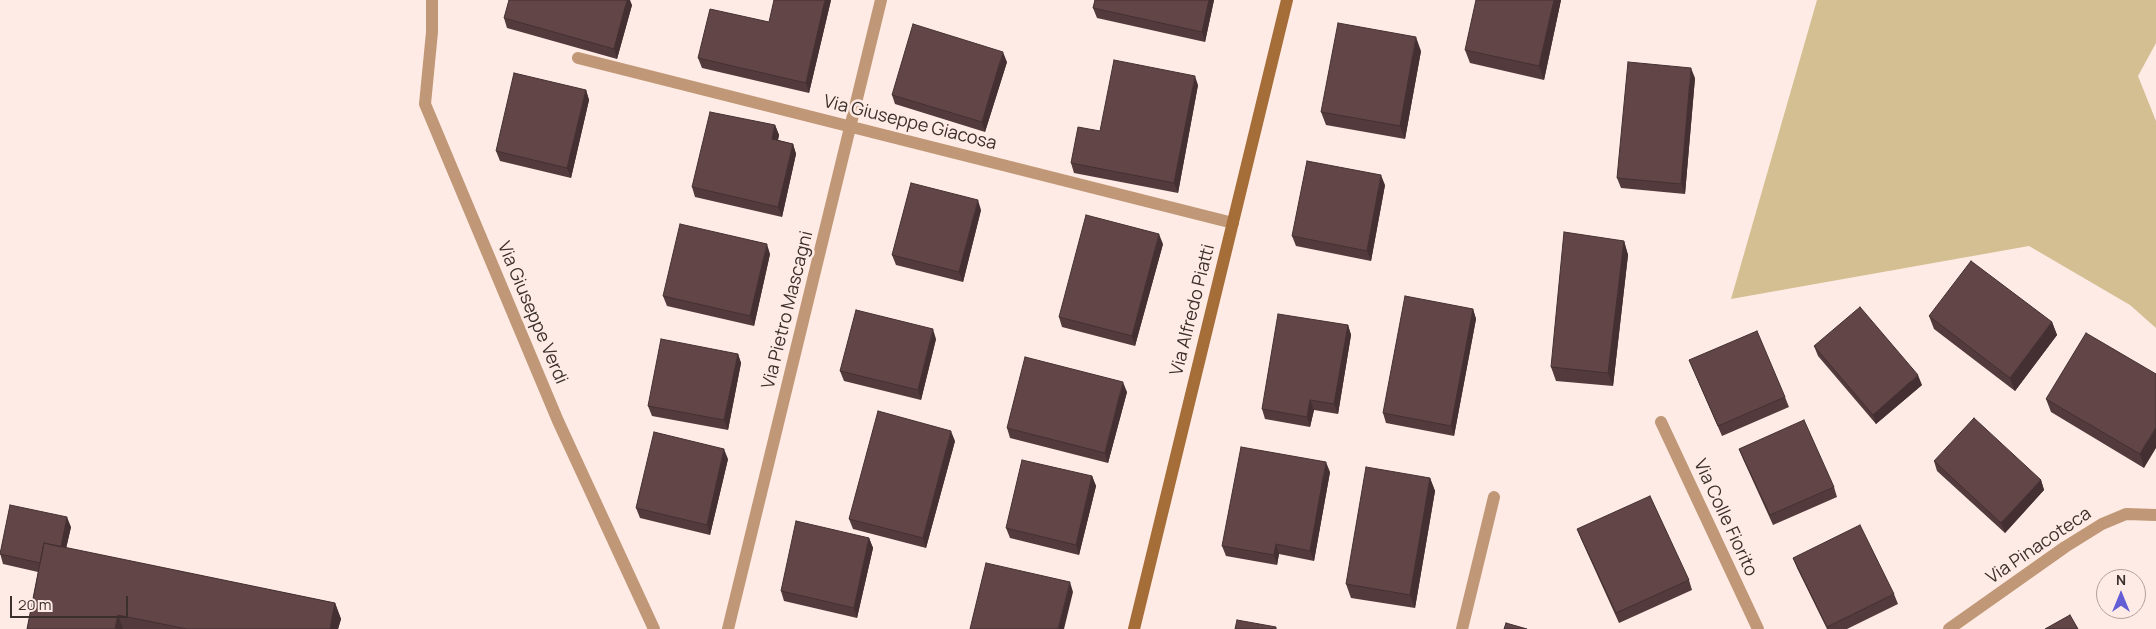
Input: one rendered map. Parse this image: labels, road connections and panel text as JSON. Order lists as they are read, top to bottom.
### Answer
{
  "streets": {
    "street": [
      "Via Giuseppe Giacosa",
      "Via Pietro Mascagni",
      "Via Alfredo Piatti",
      "Via Giuseppe Verdi",
      "Via Colle Fiorito",
      "Via Pinacoteca"
    ]
  },
  "crossings": [
    ["Via Giuseppe Giacosa", "Via Pietro Mascagni"],
    ["Via Giuseppe Giacosa", "Via Alfredo Piatti"]
  ],
  "scale_bar": "20 m",
  "north": "top"
}
